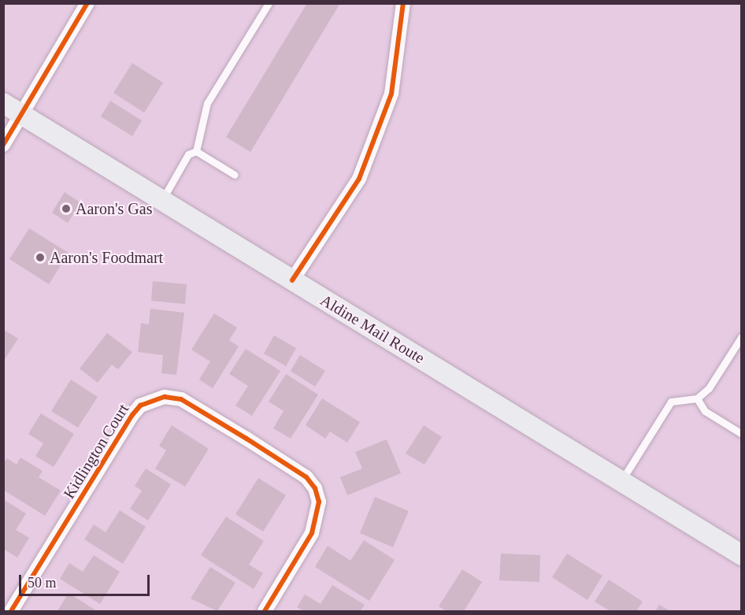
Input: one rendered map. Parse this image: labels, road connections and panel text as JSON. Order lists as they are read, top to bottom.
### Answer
{
  "streets": {
    "main road": ["Aldine Mail Route"],
    "street": ["Kidlington Court"]
  },
  "places": ["Aaron's Gas", "Aaron's Foodmart"],
  "scale_bar": "50 m"
}
